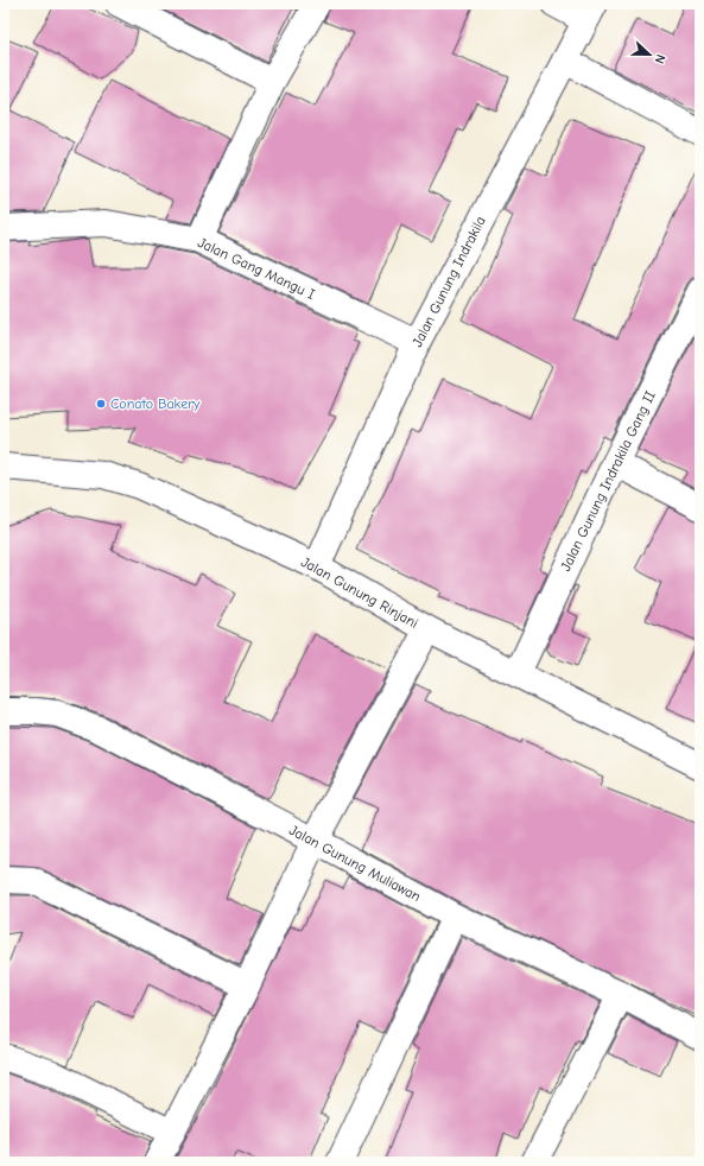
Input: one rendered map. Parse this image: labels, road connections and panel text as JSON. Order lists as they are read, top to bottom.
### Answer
{
  "streets": {
    "street": [
      "Jalan Gang Mangu I",
      "Jalan Gunung Indrakila",
      "Jalan Gunung Indrakila Gang II",
      "Jalan Gunung Rinjani",
      "Jalan Gunung Muliawan"
    ]
  },
  "crossings": [
    ["Jalan Gang Mangu I", "Jalan Gunung Indrakila"],
    ["Jalan Gunung Indrakila", "Jalan Gunung Rinjani"],
    ["Jalan Gunung Indrakila Gang II", "Jalan Gunung Rinjani"]
  ],
  "places": ["Conato Bakery"],
  "north": "right"
}
